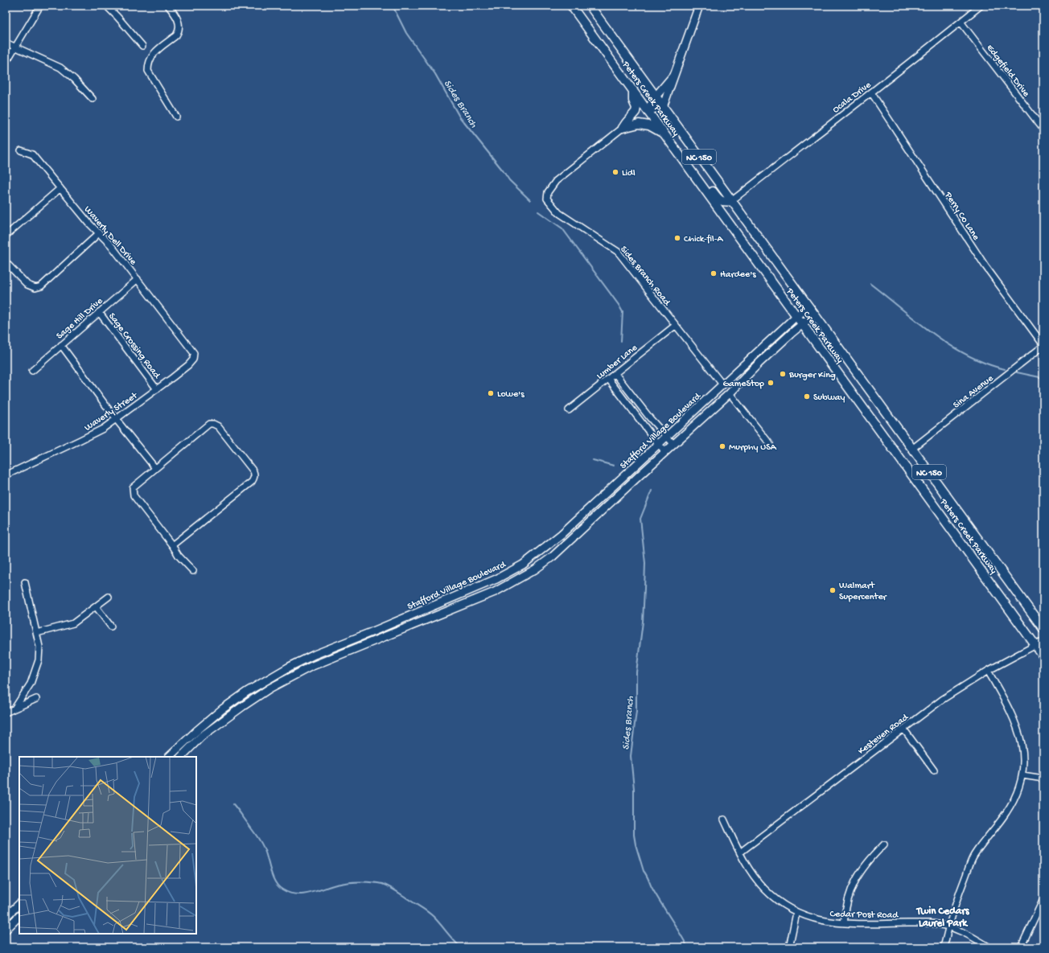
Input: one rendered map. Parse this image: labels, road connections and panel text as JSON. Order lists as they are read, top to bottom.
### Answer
{
  "streets": {
    "main road": ["Peters Creek Parkway", "NC 150", "Stafford Village Boulevard"],
    "street": [
      "Edgefield Drive",
      "Ocala Drive",
      "Perry Co Lane",
      "Waverly Dell Drive",
      "Sides Branch Road",
      "Sage Hill Drive",
      "Sage Crossing Road",
      "Lumber Lane",
      "Sina Avenue",
      "Waverly Street",
      "Kesteven Road",
      "Cedar Post Road"
    ]
  },
  "crossings": [
    ["Edgefield Drive", "Ocala Drive"],
    ["Ocala Drive", "Peters Creek Parkway"],
    ["Ocala Drive", "Perry Co Lane"],
    ["Peters Creek Parkway", "Sina Avenue"],
    ["Peters Creek Parkway", "Stafford Village Boulevard"],
    ["Peters Creek Parkway", "Kesteven Road"],
    ["Perry Co Lane", "Sina Avenue"],
    ["Waverly Dell Drive", "Sage Hill Drive"],
    ["Waverly Dell Drive", "Waverly Street"],
    ["Sides Branch Road", "Lumber Lane"],
    ["Sides Branch Road", "Stafford Village Boulevard"],
    ["Sage Hill Drive", "Sage Crossing Road"],
    ["Sage Crossing Road", "Waverly Street"],
    ["Kesteven Road", "Cedar Post Road"]
  ],
  "districts": ["Twin Cedars Laurel Park"],
  "water": ["Sides Branch"],
  "places": [
    "Lidl",
    "Chick-fil-A",
    "Hardee's",
    "Burger King",
    "GameStop",
    "Lowe's",
    "Subway",
    "Murphy USA",
    "Walmart Supercenter"
  ]
}
